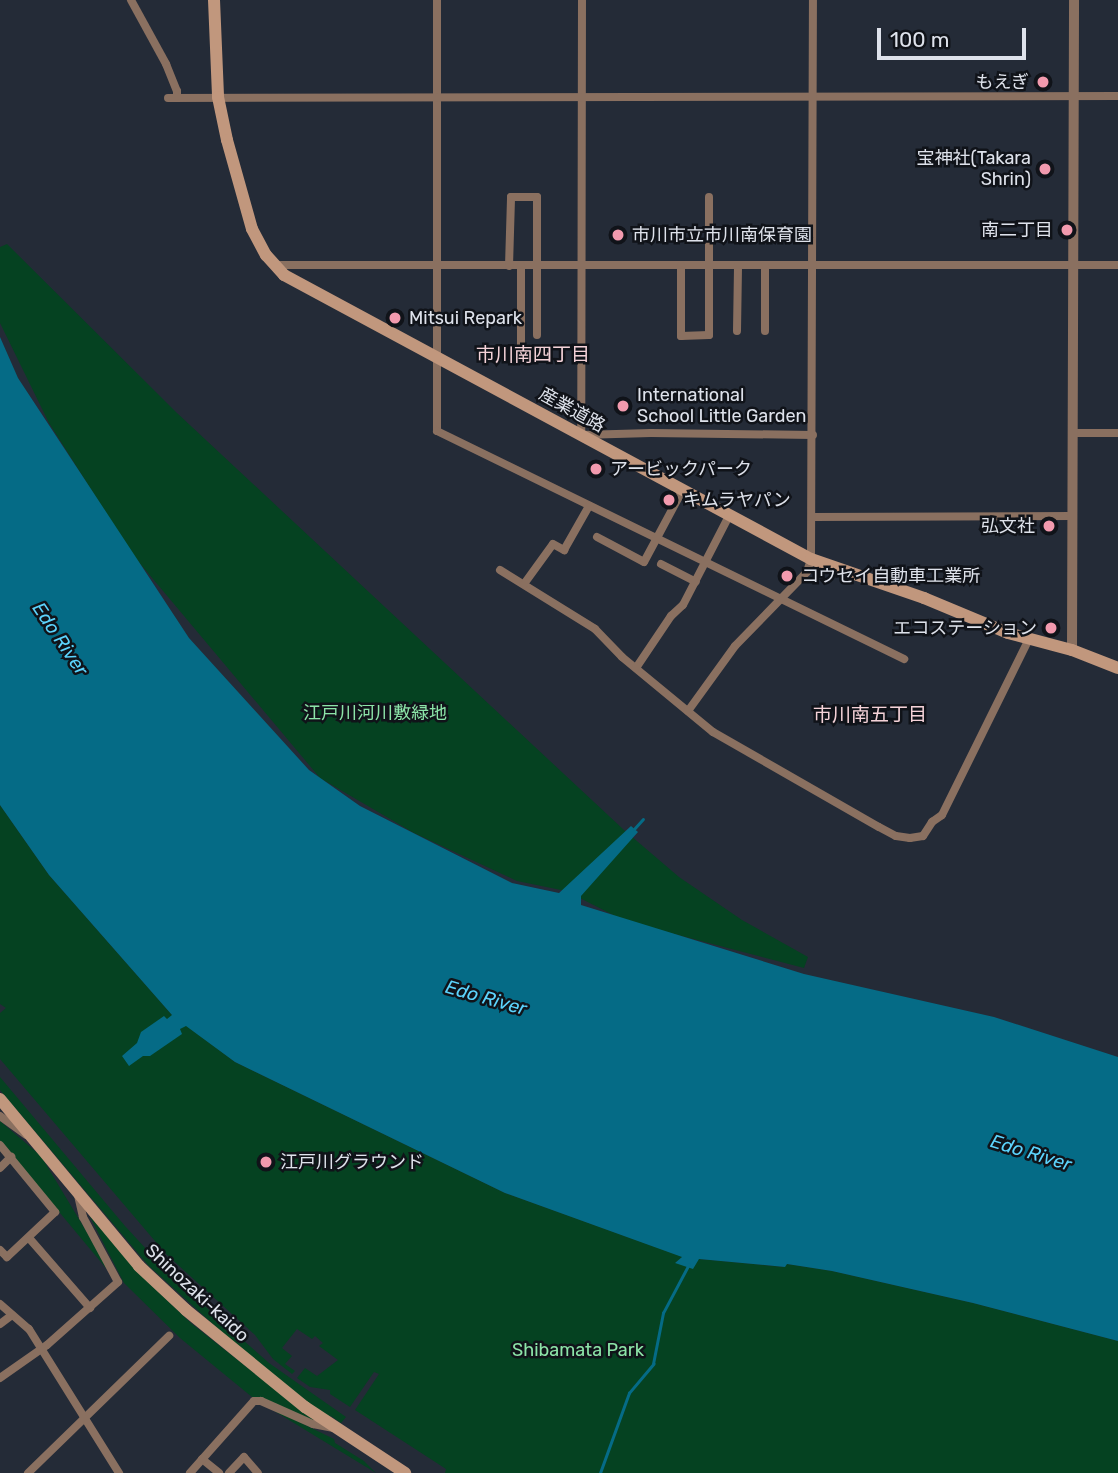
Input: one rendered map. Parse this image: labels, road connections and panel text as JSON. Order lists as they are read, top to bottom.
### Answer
{
  "streets": {
    "main road": ["産業道路", "Shinozaki-kaido"]
  },
  "districts": ["市川南四丁目", "市川南五丁目"],
  "water": ["Edo River"],
  "parks": ["江戸川河川敷緑地", "Shibamata Park"],
  "places": [
    "もえぎ",
    "宝神社(Takara Shrin)",
    "南二丁目",
    "市川市立市川南保育園",
    "Mitsui Repark",
    "International School Little Garden",
    "アービックパーク",
    "キムラヤパン",
    "弘文社",
    "コウセイ自動車工業所",
    "エコステーション",
    "江戸川グラウンド"
  ],
  "scale_bar": "100 m"
}
